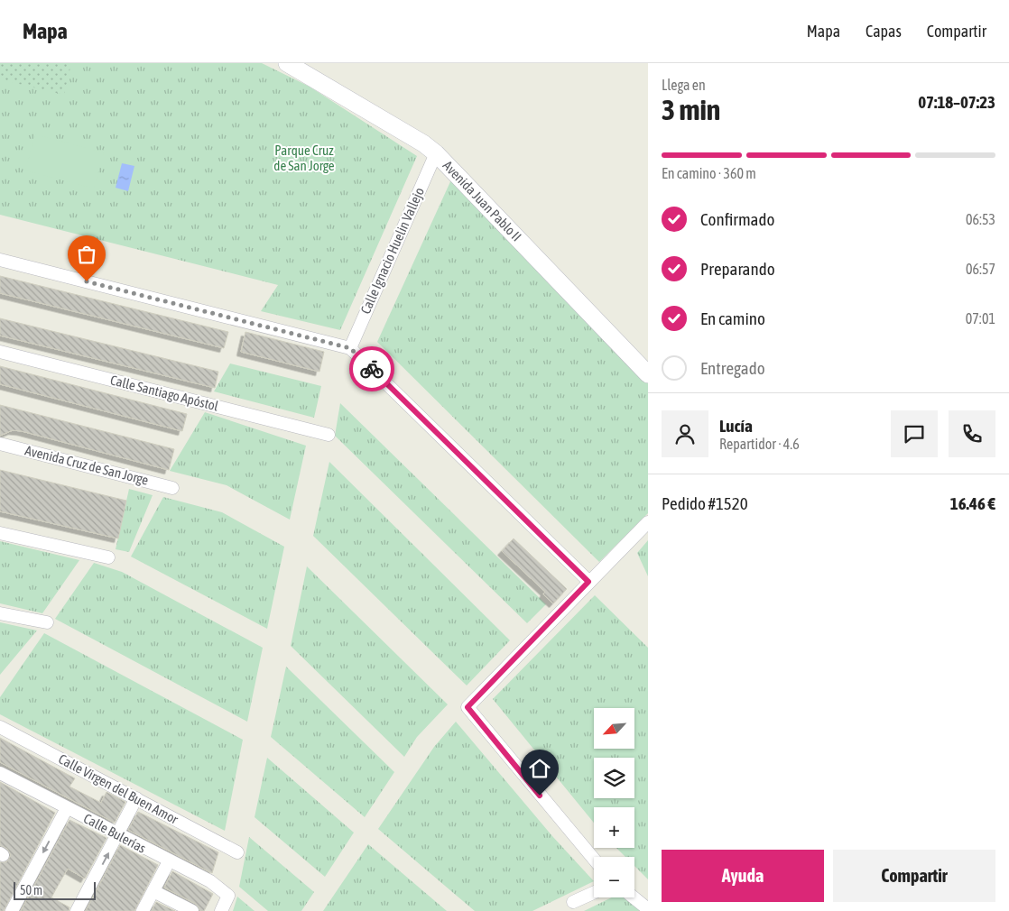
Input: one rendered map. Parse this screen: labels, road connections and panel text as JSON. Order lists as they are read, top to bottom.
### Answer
{
  "streets": {
    "street": [
      "Avenida Juan Pablo II",
      "Calle Ignacio Huelin Vallejo",
      "Calle Santiago Apóstol",
      "Avenida Cruz de San Jorge",
      "Calle Virgen del Buen Amor",
      "Calle Bulerías"
    ]
  },
  "crossings": [
    ["Avenida Juan Pablo II", "Calle Ignacio Huelin Vallejo"]
  ],
  "parks": ["Parque Cruz de San Jorge"],
  "scale_bar": "50 m",
  "north": "bottom left",
  "page": {
    "header": "Mapa",
    "nav": ["Mapa", "Capas", "Compartir"],
    "heading": ["3 min", "Llega en", "07:18–07:23"],
    "panel": [
      "Lucía",
      "Repartidor · 4.6",
      "Pedido #1520",
      "16.46 €"
    ],
    "bar": "En camino · 360 m",
    "list": [
      ["Confirmado", "06:53"],
      ["Preparando", "06:57"],
      ["En camino", "07:01"],
      "Entregado"
    ],
    "map_buttons": ["+", "−"],
    "buttons": ["Ayuda", "Compartir"],
    "scale": "50 m"
  }
}
